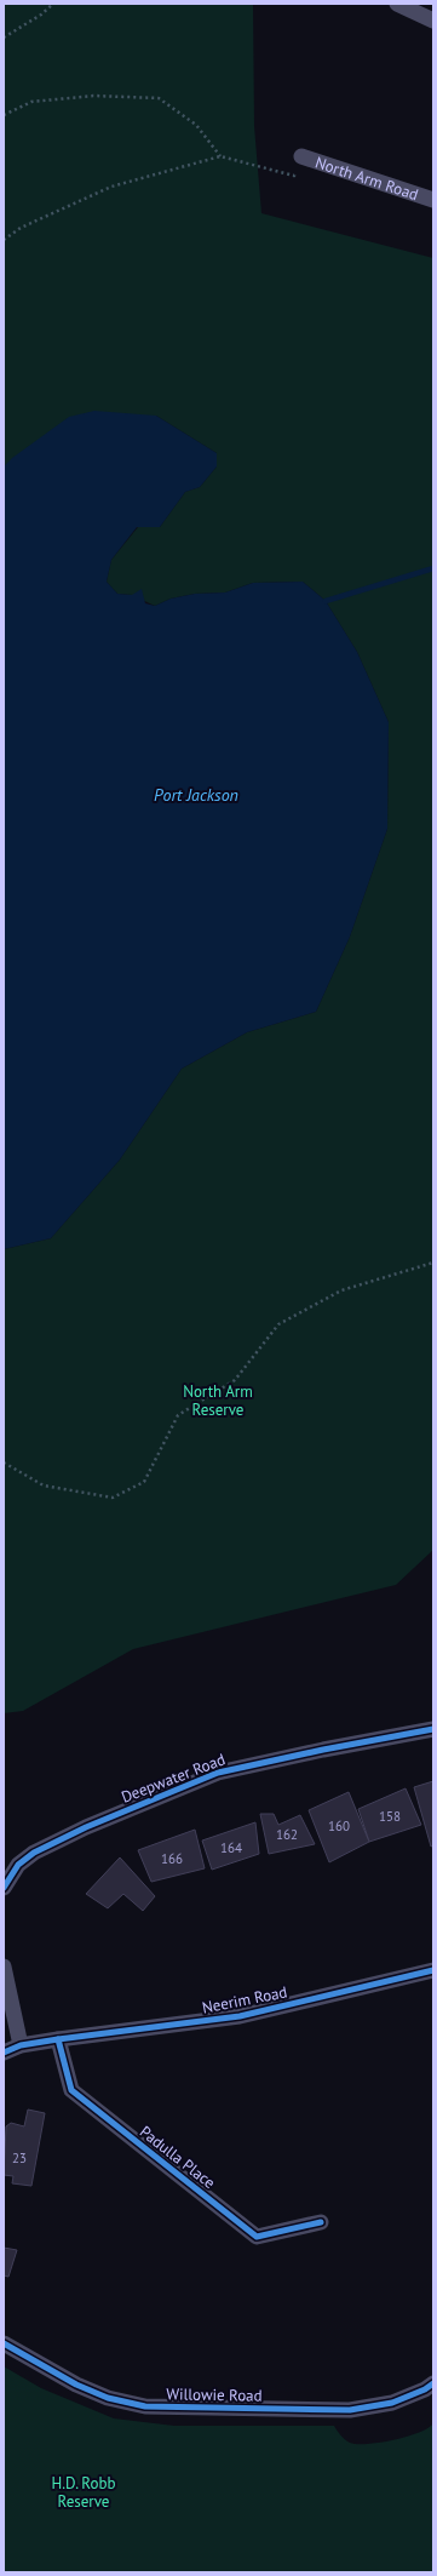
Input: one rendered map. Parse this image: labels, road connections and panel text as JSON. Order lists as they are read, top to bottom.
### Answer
{
  "streets": {
    "street": [
      "North Arm Road",
      "Deepwater Road",
      "Neerim Road",
      "Padulla Place",
      "Willowie Road"
    ]
  },
  "crossings": [
    ["Neerim Road", "Padulla Place"]
  ],
  "water": ["Port Jackson"],
  "parks": ["North Arm Reserve", "H.D. Robb Reserve"],
  "house_numbers": [
    "158",
    "160",
    "162",
    "164",
    "166",
    "23"
  ]
}
